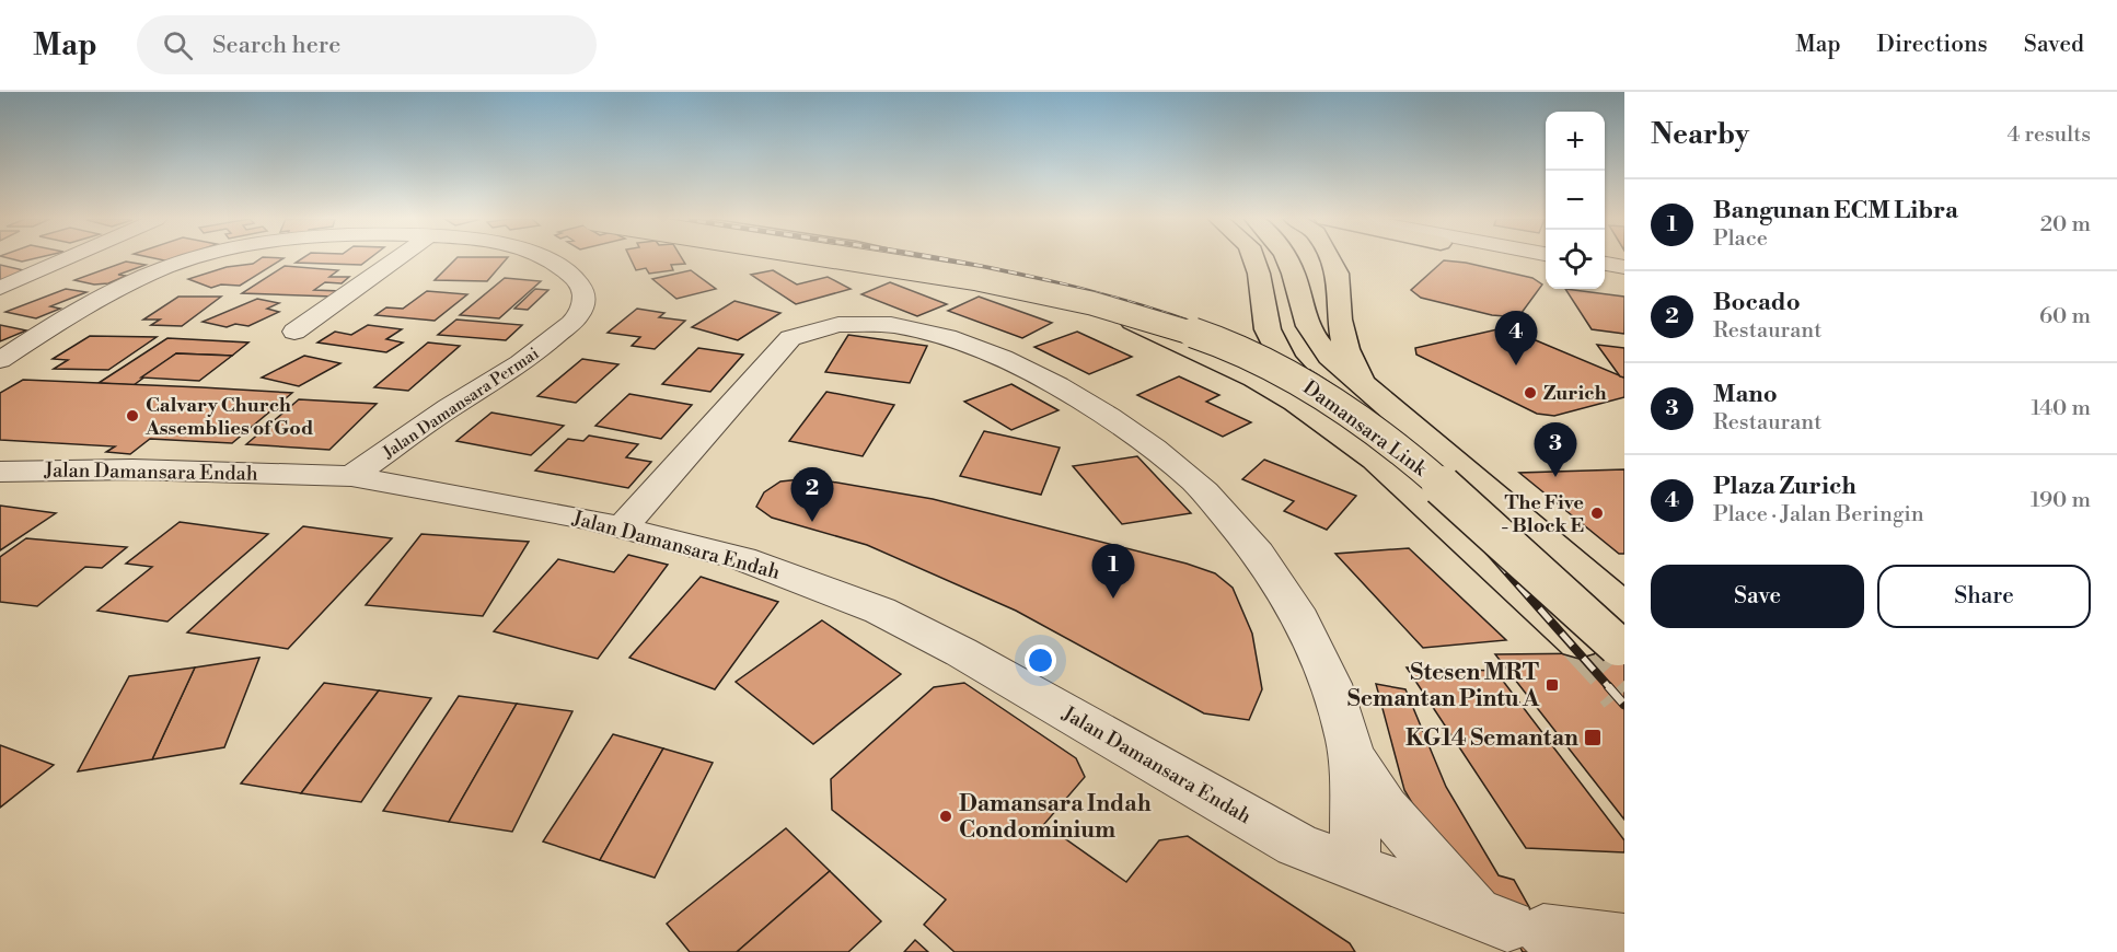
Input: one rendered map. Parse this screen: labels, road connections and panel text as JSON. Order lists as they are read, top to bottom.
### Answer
{
  "streets": {
    "highway": ["Damansara Link"],
    "street": ["Jalan Damansara Permai", "Jalan Damansara Endah"]
  },
  "crossings": [
    ["Jalan Damansara Permai", "Jalan Damansara Endah"]
  ],
  "places": {
    "other": [
      "Zurich",
      "Calvary Church Assemblies of God",
      "The Five - Block E",
      "Damansara Indah Condominium"
    ],
    "transit": ["Stesen MRT Semantan Pintu A", "KG14 Semantan"]
  },
  "page": {
    "header": "Map",
    "search": "Search here",
    "nav": ["Map", "Directions", "Saved"],
    "heading": ["Nearby", "4 results"],
    "map_buttons": ["+", "−"],
    "list": [
      {
        "mark": "1",
        "name": "Bangunan ECM Libra",
        "note": "Place",
        "value": "20 m"
      },
      {
        "mark": "2",
        "name": "Bocado",
        "note": "Restaurant",
        "value": "60 m"
      },
      {
        "mark": "3",
        "name": "Mano",
        "note": "Restaurant",
        "value": "140 m"
      },
      {
        "mark": "4",
        "name": "Plaza Zurich",
        "note": "Place · Jalan Beringin",
        "value": "190 m"
      }
    ],
    "pins": [
      "4",
      "3",
      "2",
      "1"
    ],
    "buttons": ["Save", "Share"]
  }
}
